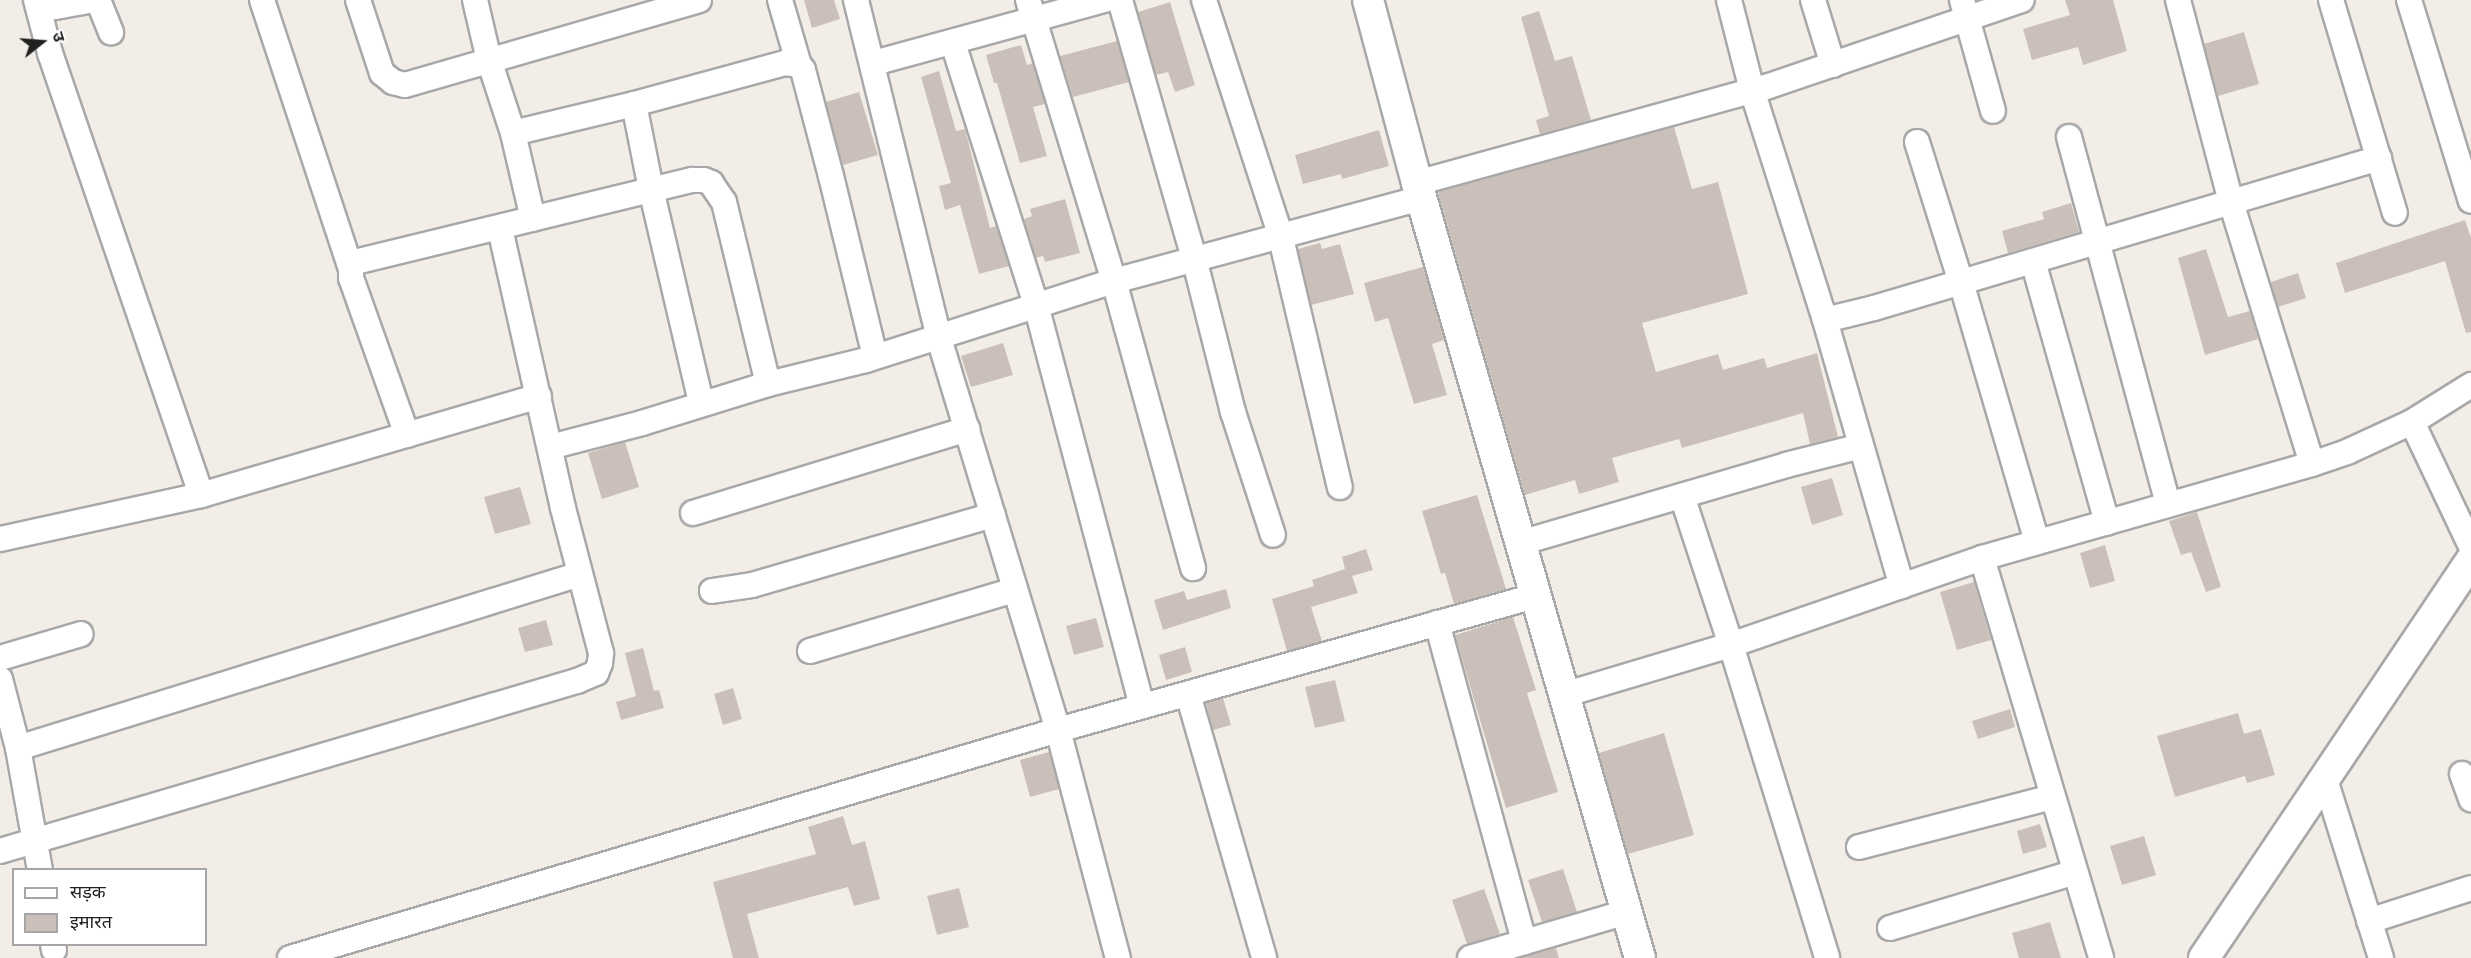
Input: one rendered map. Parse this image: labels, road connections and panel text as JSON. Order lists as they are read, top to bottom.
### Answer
{
  "legend": ["सड़क", "इमारत"],
  "north": "right"
}
